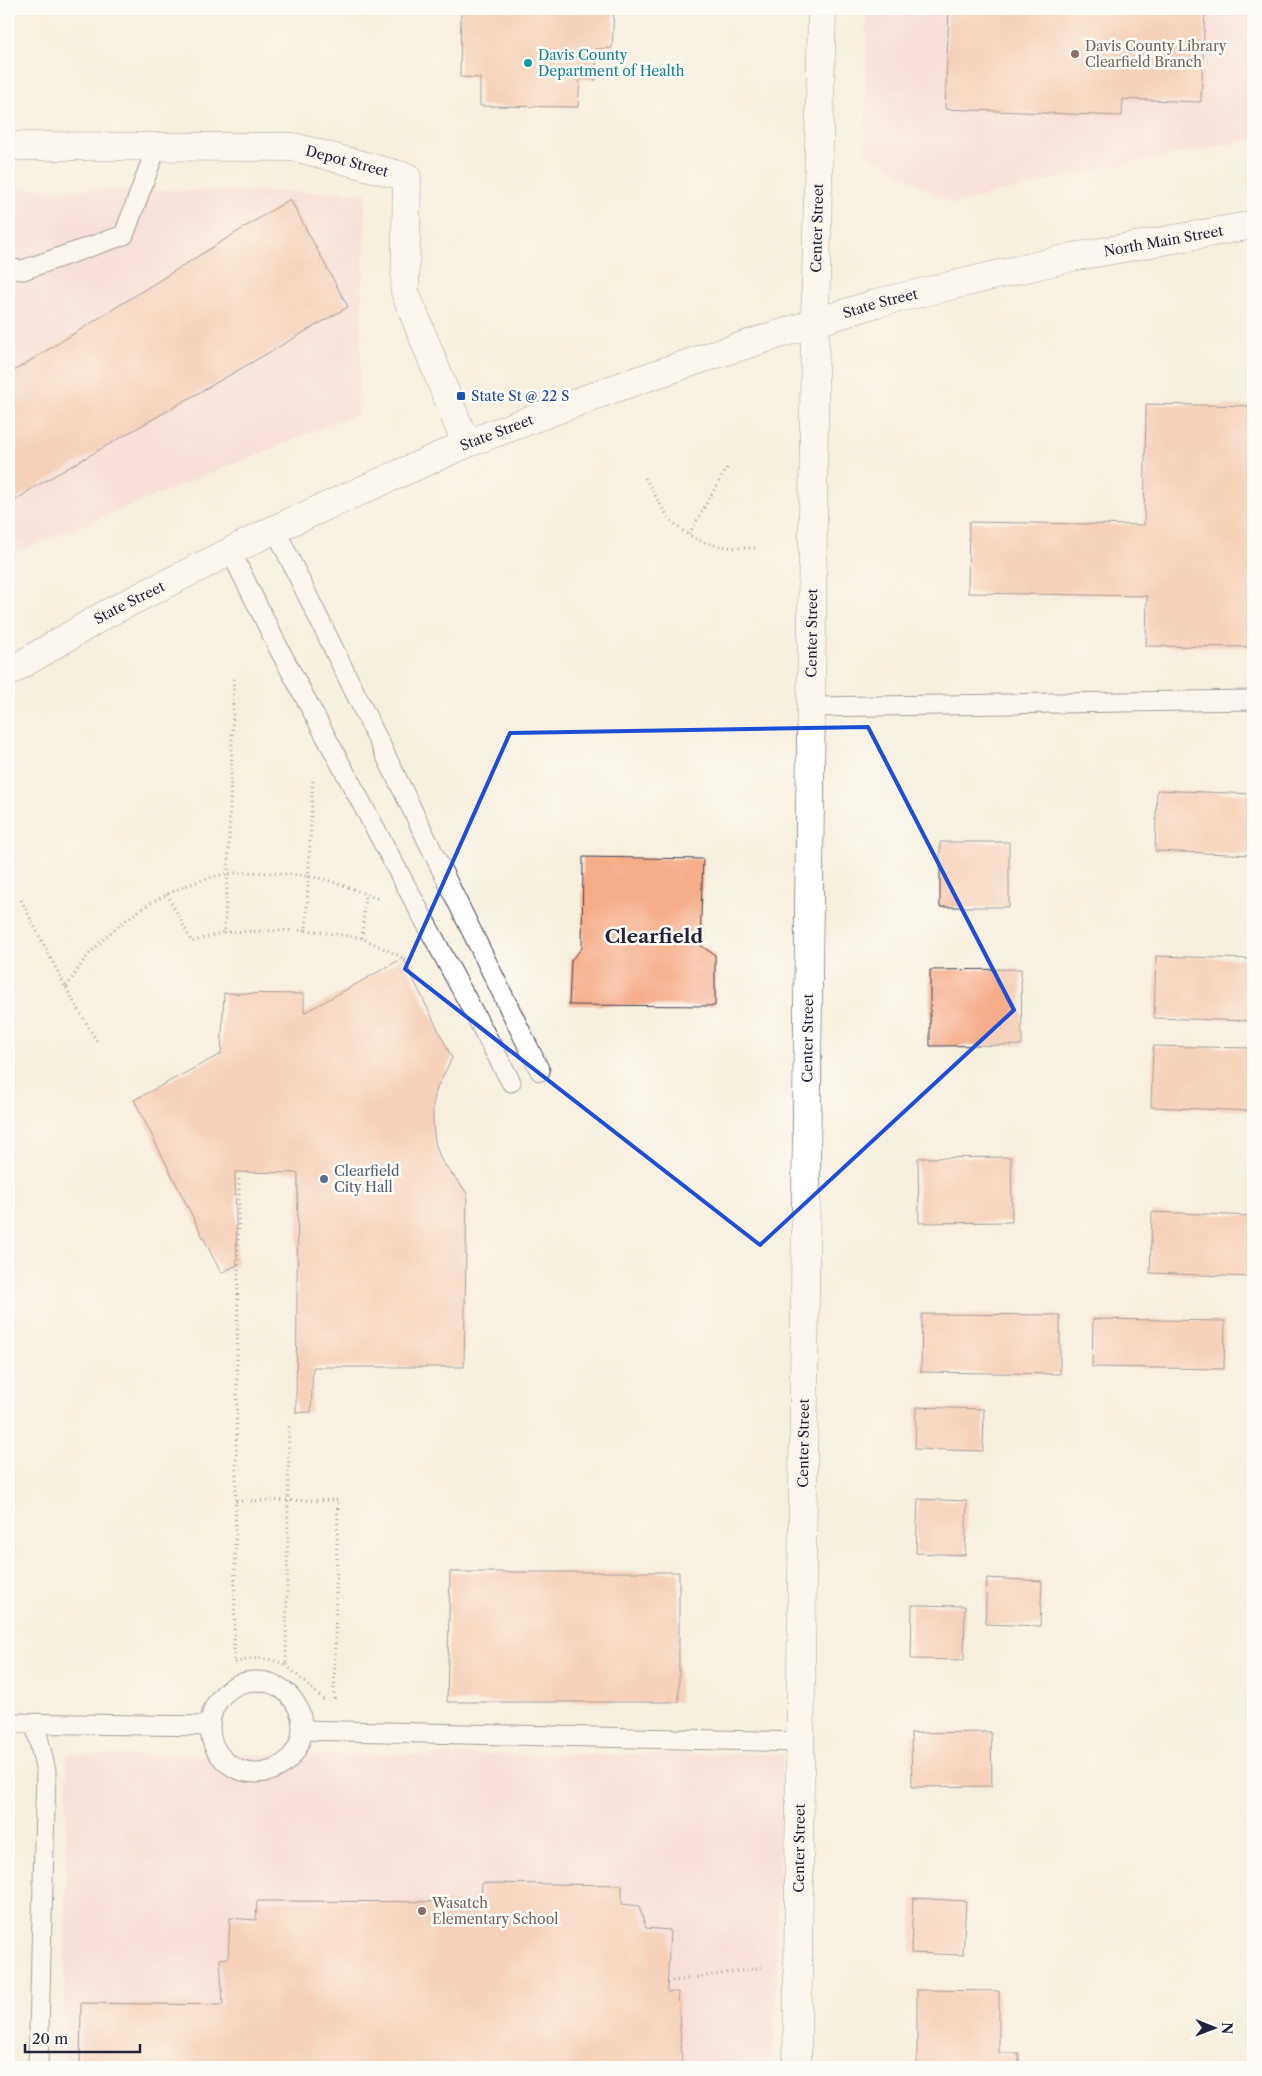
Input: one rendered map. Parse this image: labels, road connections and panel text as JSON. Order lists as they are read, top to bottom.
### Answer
{
  "streets": {
    "street": [
      "Depot Street",
      "Center Street",
      "North Main Street",
      "State Street"
    ]
  },
  "crossings": [
    ["Depot Street", "State Street"],
    ["Center Street", "State Street"],
    ["North Main Street", "State Street"]
  ],
  "districts": ["Clearfield"],
  "places": {
    "other": [
      "Davis County Library Clearfield Branch",
      "Davis County Department of Health",
      "Clearfield City Hall",
      "Wasatch Elementary School"
    ],
    "transit": ["State St @ 22 S"]
  },
  "scale_bar": "20 m",
  "north": "right"
}
